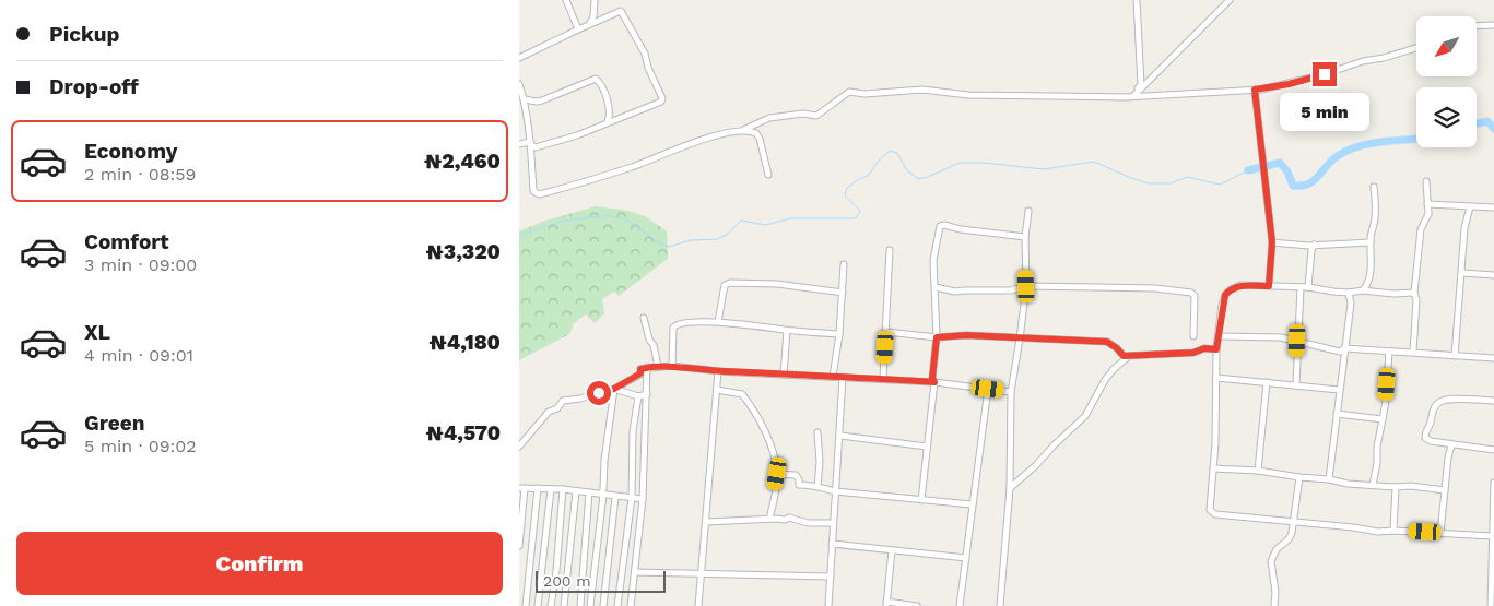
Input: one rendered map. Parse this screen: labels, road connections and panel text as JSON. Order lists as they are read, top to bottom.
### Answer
{
  "scale_bar": "200 m",
  "north": "bottom left",
  "page": {
    "banner": ["Pickup", "Drop-off"],
    "bubble": "5 min",
    "list": [
      {
        "name": "Economy",
        "note": "2 min · 08:59",
        "value": "₦2,460"
      },
      {
        "name": "Comfort",
        "note": "3 min · 09:00",
        "value": "₦3,320"
      },
      {
        "name": "XL",
        "note": "4 min · 09:01",
        "value": "₦4,180"
      },
      {
        "name": "Green",
        "note": "5 min · 09:02",
        "value": "₦4,570"
      }
    ],
    "buttons": "Confirm",
    "scale": "200 m"
  }
}
